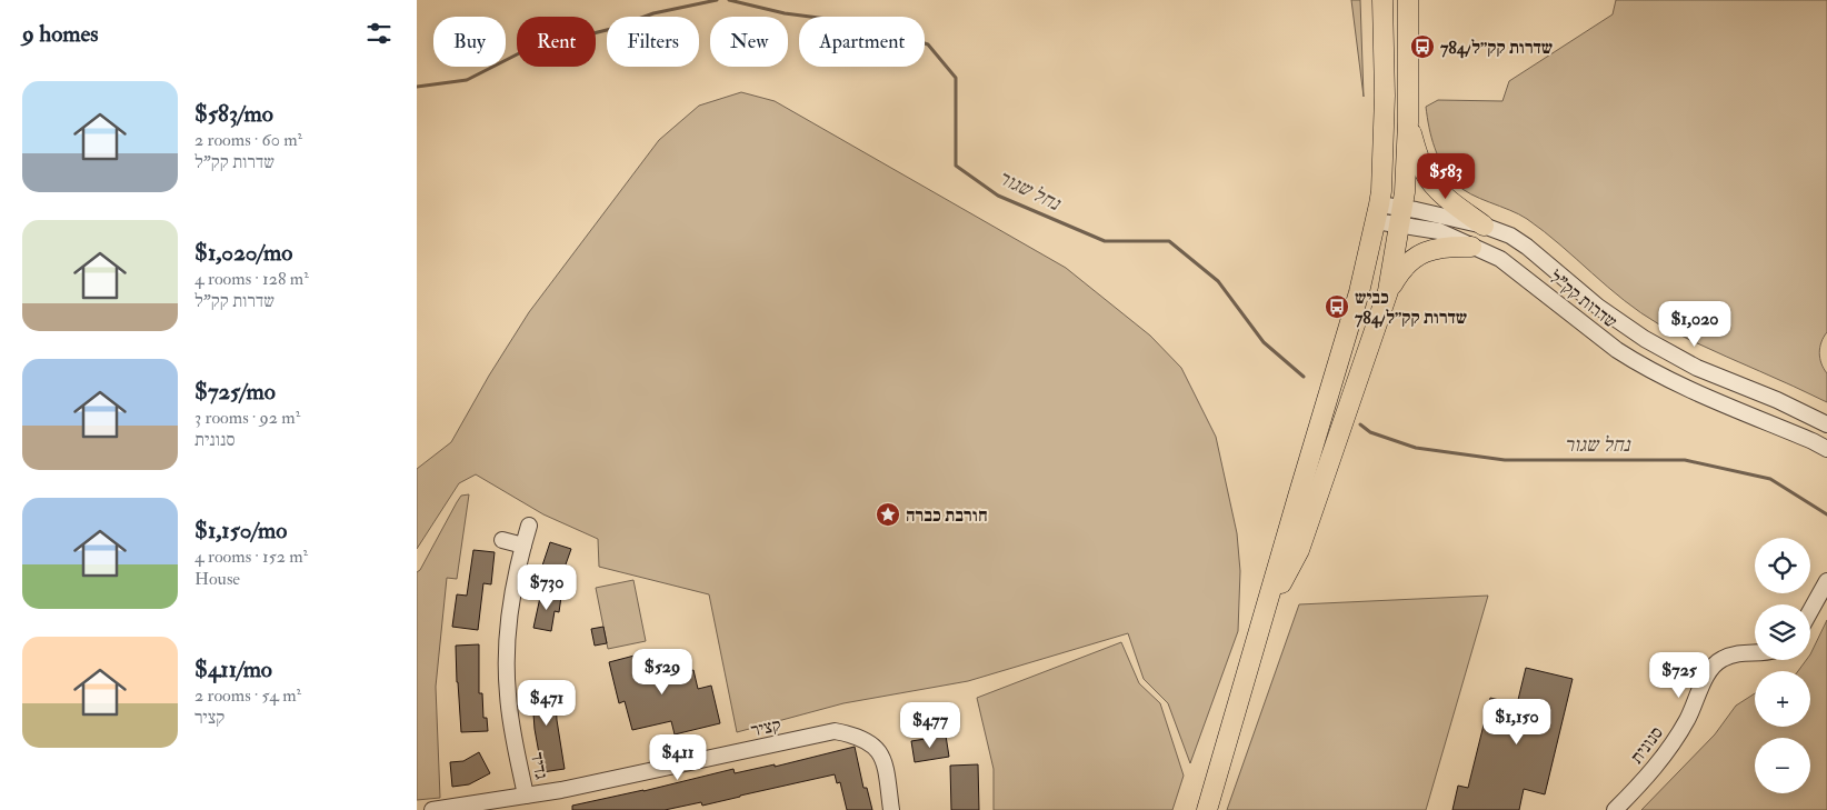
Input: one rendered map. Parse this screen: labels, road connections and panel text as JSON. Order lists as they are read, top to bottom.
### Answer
{
  "streets": {
    "street": [
      "שדרות קק\"ל",
      "קציר",
      "סנונית",
      "גדיד"
    ]
  },
  "crossings": [
    ["קציר", "גדיד"]
  ],
  "water": ["נחל שגור"],
  "places": {
    "bus stop": ["784/שדרות קק״ל", "כביש 784/שדרות קק״ל"],
    "place": ["חורבת כברה"]
  },
  "page": {
    "heading": "9 homes",
    "chip": [
      "Buy",
      "Rent",
      "Filters",
      "New",
      "Apartment"
    ],
    "list": [
      {
        "name": "$583/mo",
        "note": "2 rooms · 60 m² · שדרות קק\"ל"
      },
      {
        "name": "$1,020/mo",
        "note": "4 rooms · 128 m² · שדרות קק\"ל"
      },
      {
        "name": "$725/mo",
        "note": "3 rooms · 92 m² · סנונית"
      },
      {
        "name": "$1,150/mo",
        "note": "4 rooms · 152 m² · House"
      },
      {
        "name": "$411/mo",
        "note": "2 rooms · 54 m² · קציר"
      }
    ],
    "price": [
      "$583",
      "$1,020",
      "$730",
      "$529",
      "$725",
      "$471",
      "$1,150",
      "$477",
      "$411"
    ],
    "map_buttons": ["+", "−"]
  }
}
